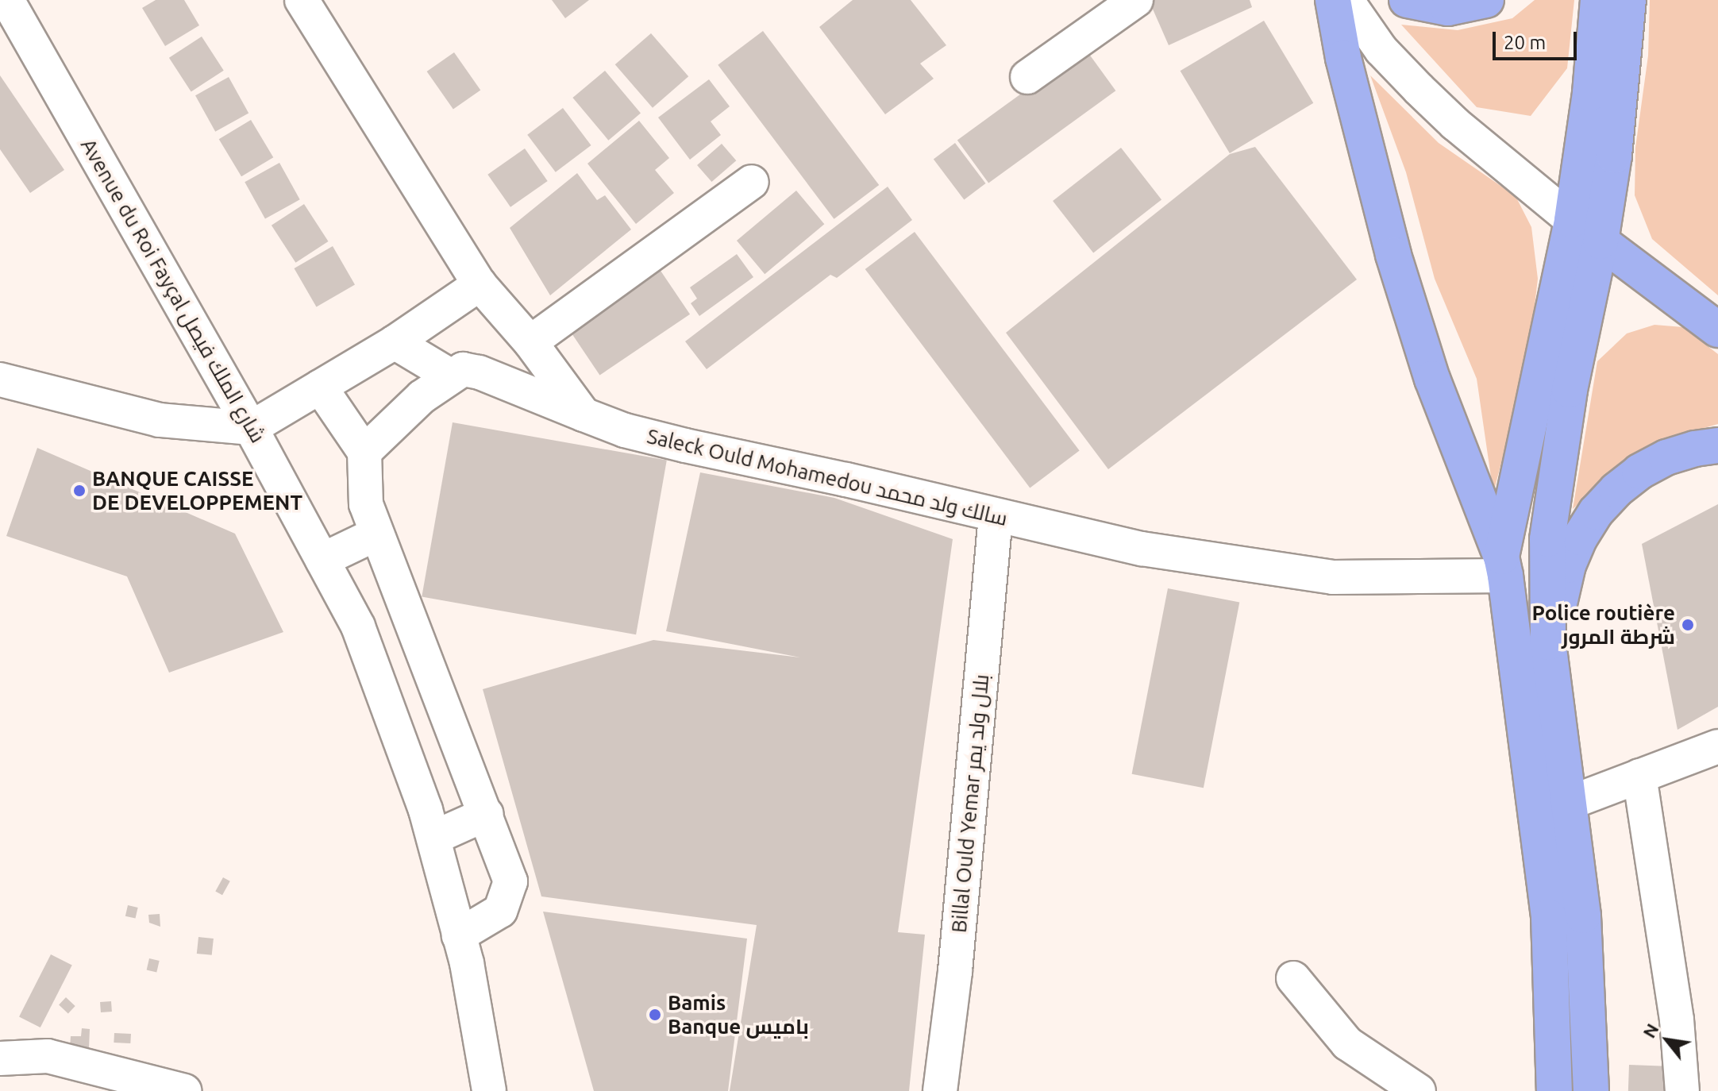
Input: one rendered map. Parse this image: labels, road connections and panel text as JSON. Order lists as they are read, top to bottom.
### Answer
{
  "streets": {
    "street": ["Avenue du Roi Fayçal شارع الملك فيصل", "Saleck Ould Mohamedou سالك ولد محمد", "Billal Ould Yemar بلال ولد يمر"]
  },
  "crossings": [
    ["Saleck Ould Mohamedou سالك ولد محمد", "Billal Ould Yemar بلال ولد يمر"]
  ],
  "places": ["BANQUE CAISSE DE DEVELOPPEMENT", "Police routière شرطة المرور", "Bamis Banque باميس"],
  "scale_bar": "20 m",
  "north": "top left"
}
